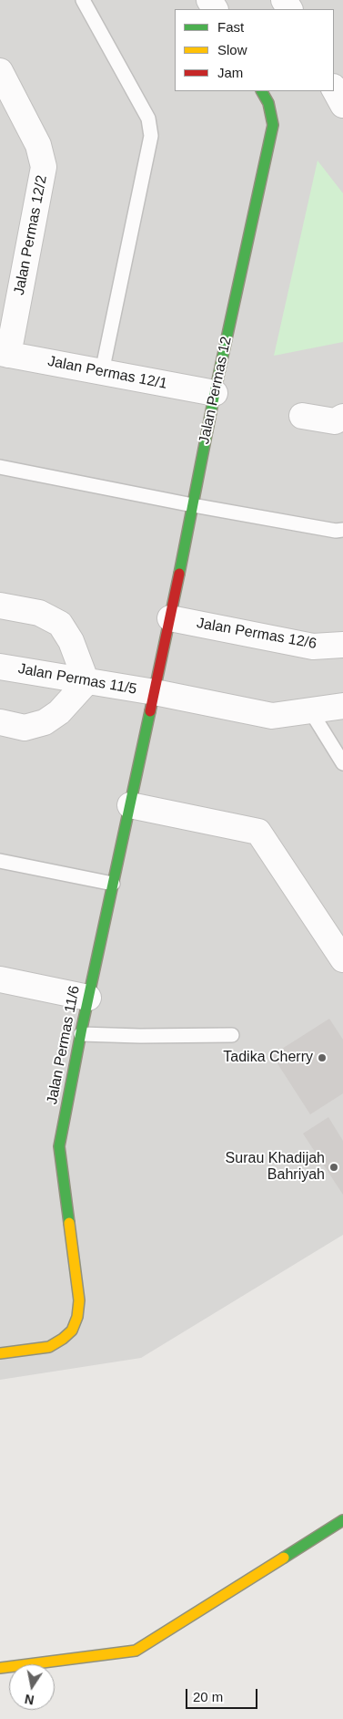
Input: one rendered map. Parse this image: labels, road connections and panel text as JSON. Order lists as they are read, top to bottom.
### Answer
{
  "streets": {
    "street": [
      "Jalan Permas 12/2",
      "Jalan Permas 12/1",
      "Jalan Permas 12",
      "Jalan Permas 12/6",
      "Jalan Permas 11/5",
      "Jalan Permas 11/6"
    ]
  },
  "crossings": [
    ["Jalan Permas 12/2", "Jalan Permas 12/1"],
    ["Jalan Permas 12/1", "Jalan Permas 12"],
    ["Jalan Permas 12", "Jalan Permas 12/6"],
    ["Jalan Permas 12", "Jalan Permas 11/5"],
    ["Jalan Permas 12", "Jalan Permas 11/6"],
    ["Jalan Permas 11/5", "Jalan Permas 11/6"]
  ],
  "places": ["Tadika Cherry", "Surau Khadijah Bahriyah"],
  "legend": ["Fast", "Slow", "Jam"],
  "scale_bar": "20 m",
  "north": "bottom"
}
